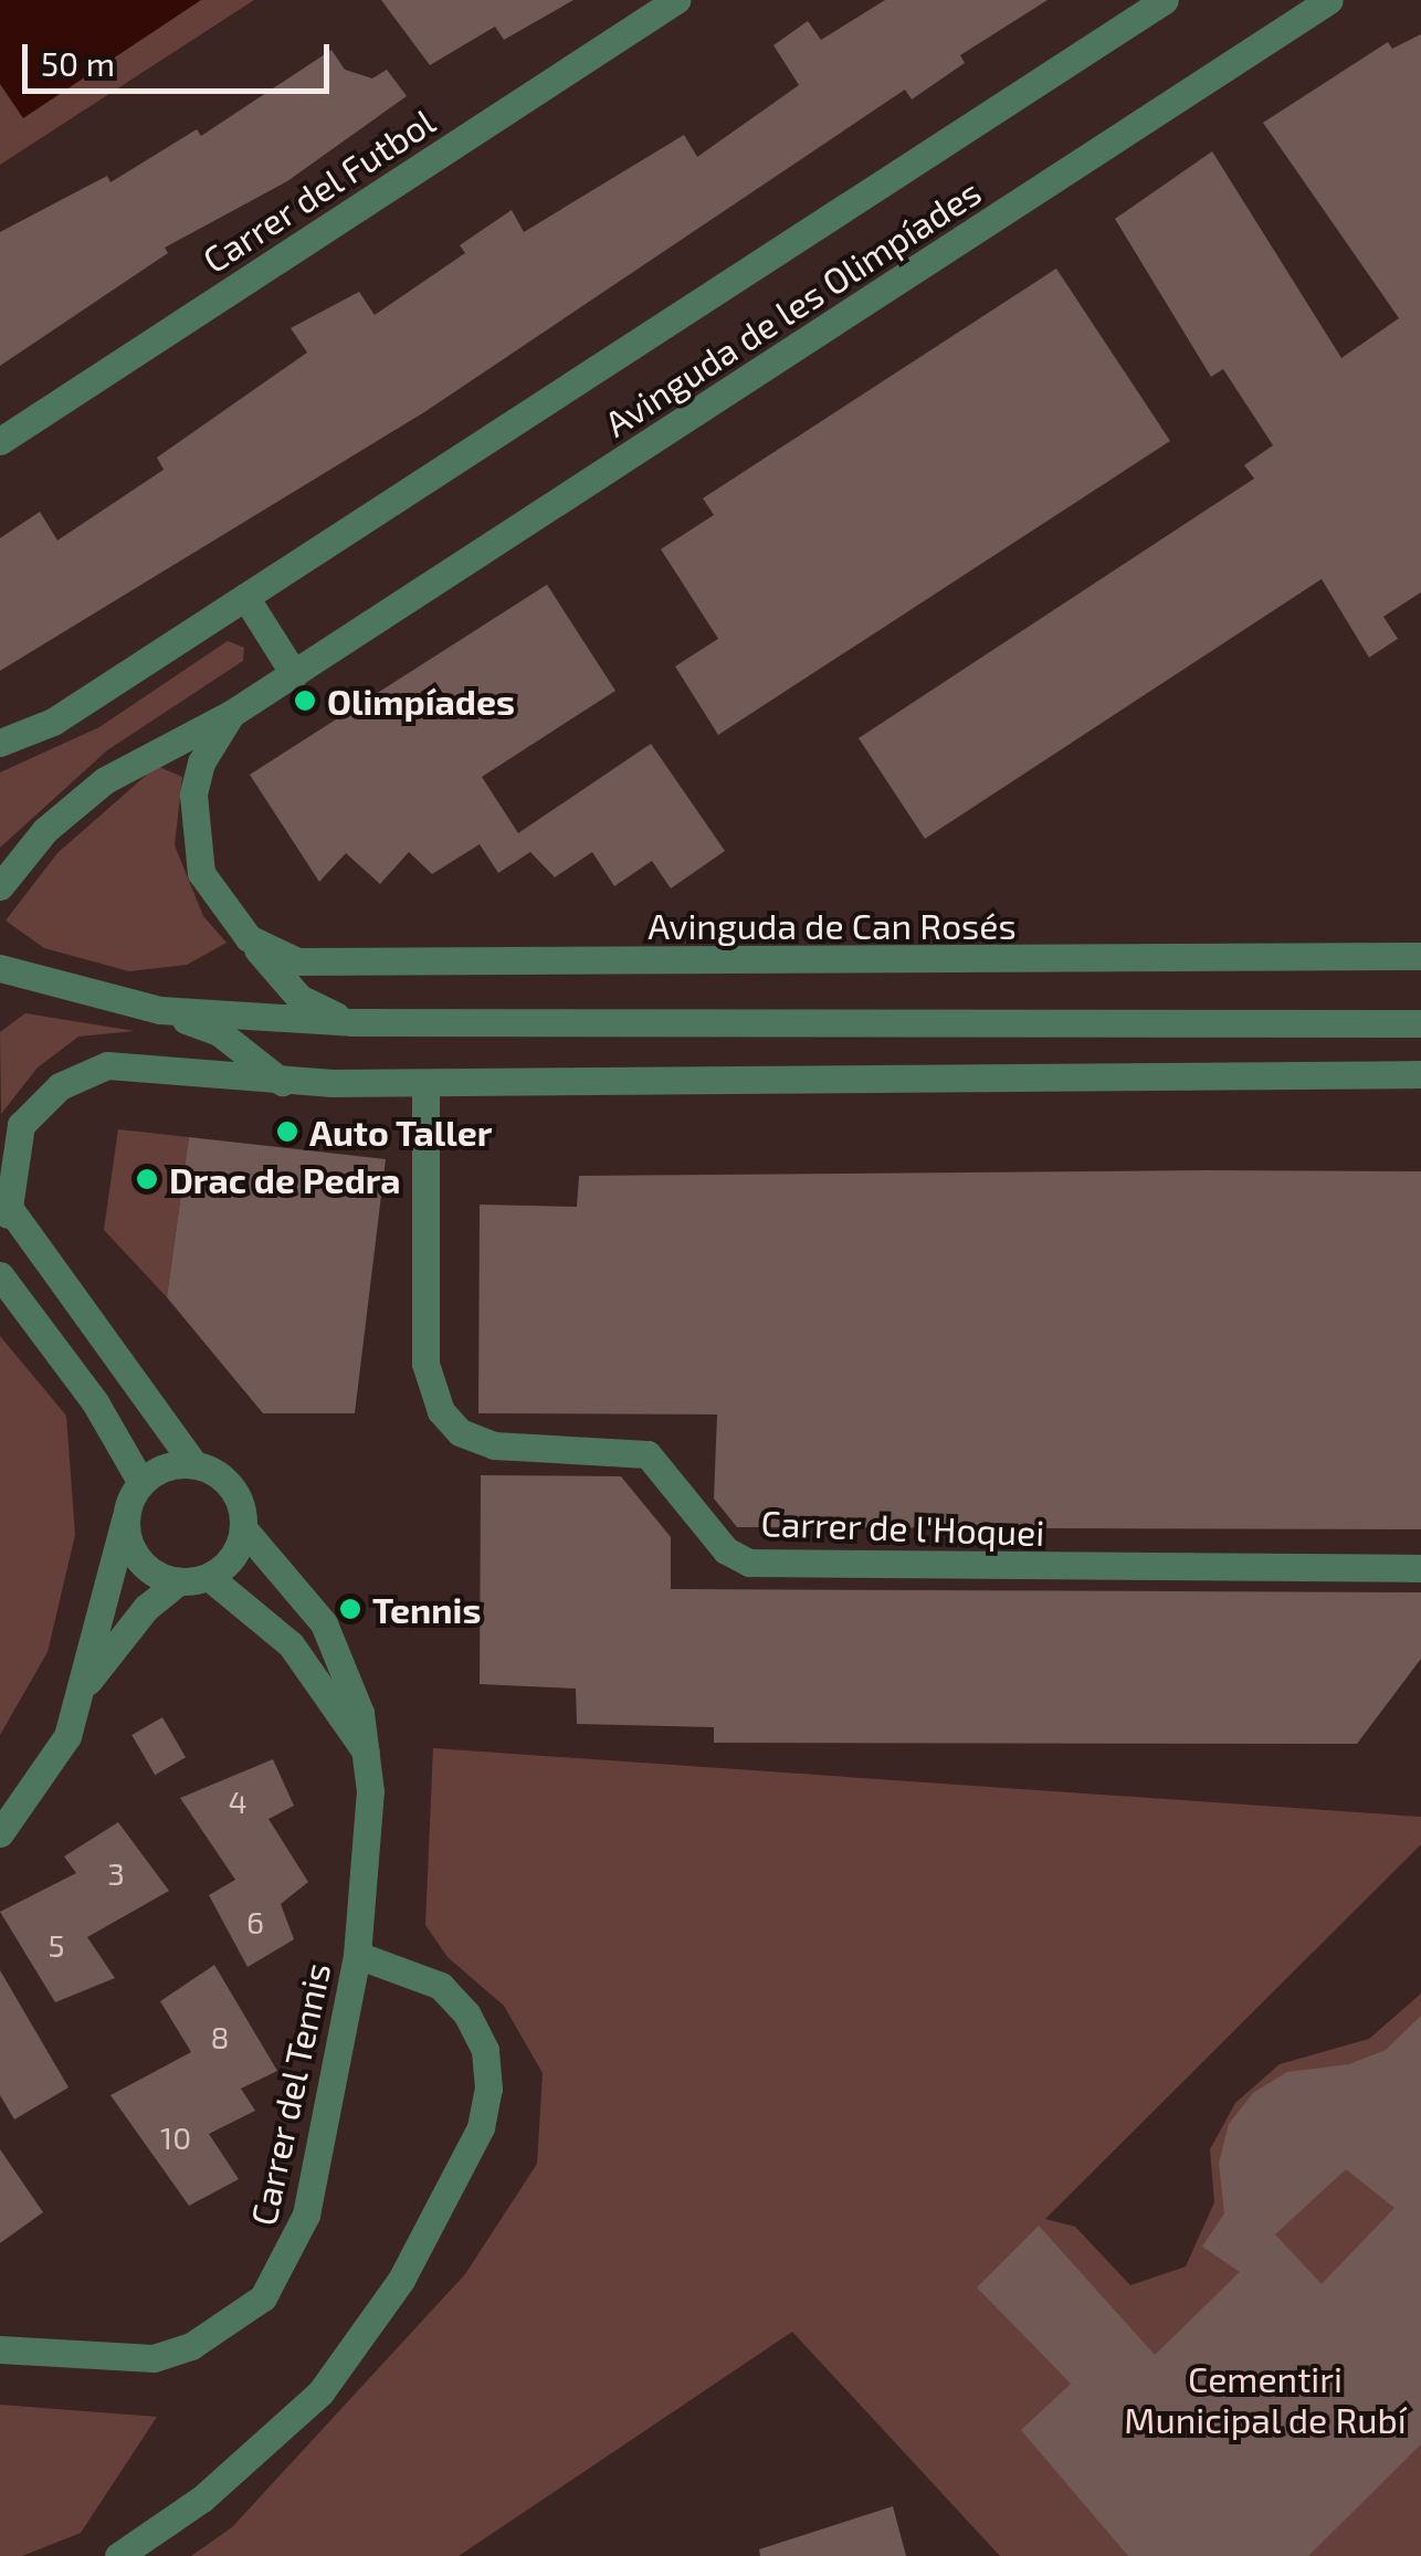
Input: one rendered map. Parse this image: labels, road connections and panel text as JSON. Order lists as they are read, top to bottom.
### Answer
{
  "streets": {
    "street": [
      "Carrer del Futbol",
      "Avinguda de les Olimpíades",
      "Avinguda de Can Rosés",
      "Carrer de l'Hoquei",
      "Carrer del Tennis"
    ]
  },
  "crossings": [
    ["Avinguda de les Olimpíades", "Avinguda de Can Rosés"]
  ],
  "parks": ["Cementiri Municipal de Rubí"],
  "places": [
    "Olimpíades",
    "Auto Taller",
    "Drac de Pedra",
    "Tennis"
  ],
  "house_numbers": [
    "4",
    "3",
    "6",
    "5",
    "8",
    "10"
  ],
  "scale_bar": "50 m"
}
